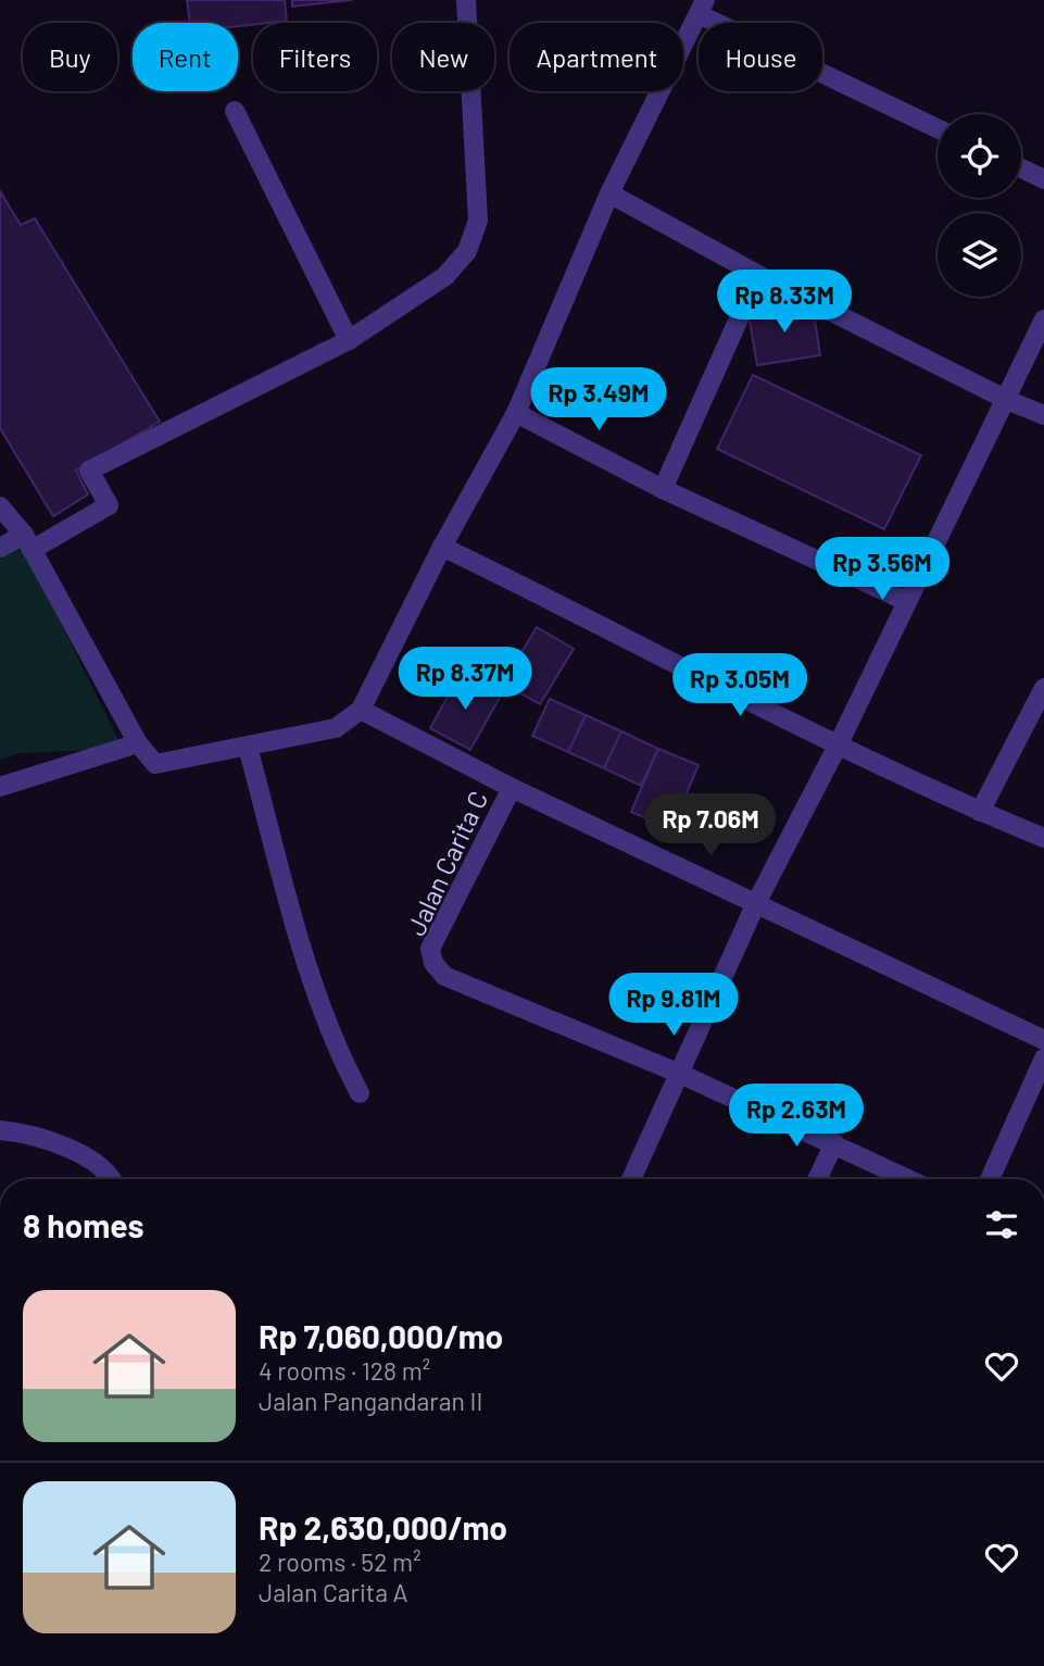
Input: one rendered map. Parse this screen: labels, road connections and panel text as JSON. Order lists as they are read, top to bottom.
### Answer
{
  "streets": {
    "street": ["Jalan Carita C"]
  },
  "page": {
    "chip": [
      "Buy",
      "Rent",
      "Filters",
      "New",
      "Apartment",
      "House"
    ],
    "price": [
      "Rp 8.33M",
      "Rp 3.49M",
      "Rp 3.56M",
      "Rp 8.37M",
      "Rp 3.05M",
      "Rp 7.06M",
      "Rp 9.81M",
      "Rp 2.63M"
    ],
    "heading": "8 homes",
    "list": [
      {
        "name": "Rp 7,060,000/mo",
        "note": "4 rooms · 128 m² · Jalan Pangandaran II"
      },
      {
        "name": "Rp 2,630,000/mo",
        "note": "2 rooms · 52 m² · Jalan Carita A"
      }
    ]
  }
}
